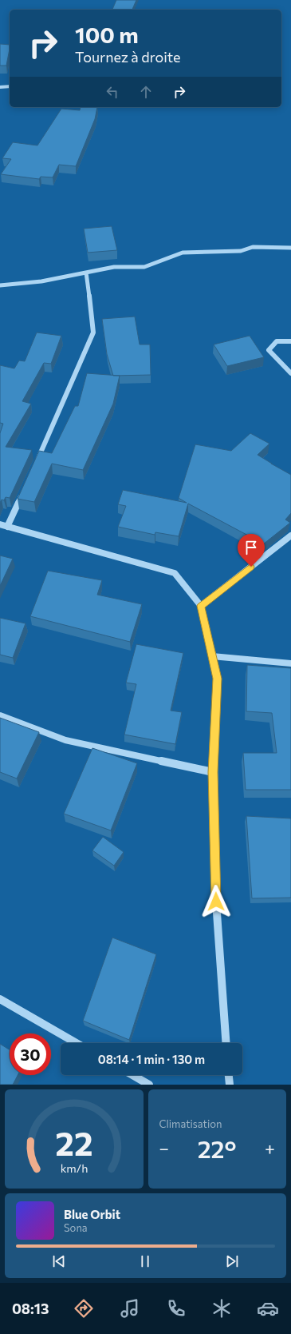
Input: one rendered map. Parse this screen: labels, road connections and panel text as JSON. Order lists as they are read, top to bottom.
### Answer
{
  "page": {
    "turn": ["100 m", "Tournez à droite"],
    "limit": "30",
    "trip": "08:14 · 1 min · 130 m",
    "tile": "Climatisation",
    "heat": ["−", "22°", "+"],
    "song": ["Blue Orbit", "Sona"],
    "tabs": "08:13",
    "gauge": ["22", "km/h"]
  }
}
